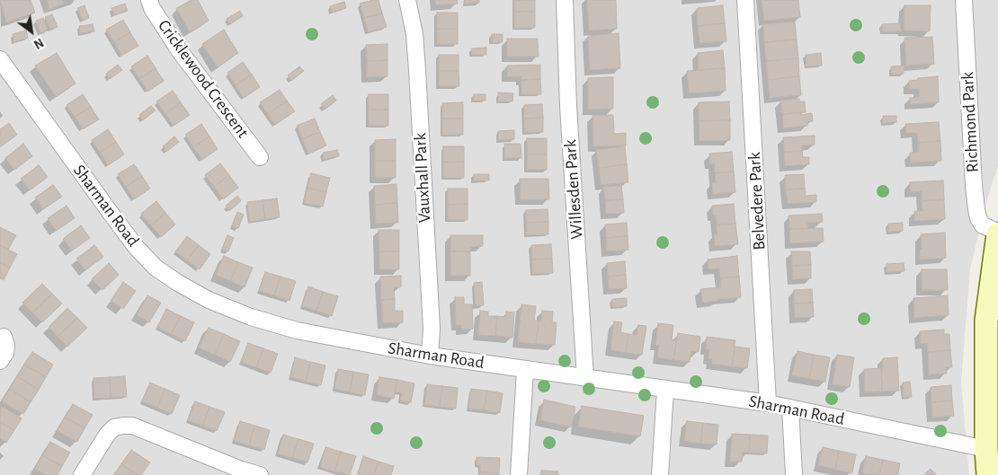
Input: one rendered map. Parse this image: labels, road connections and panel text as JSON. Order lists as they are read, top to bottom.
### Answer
{
  "streets": {
    "street": [
      "Cricklewood Crescent",
      "Richmond Park",
      "Vauxhall Park",
      "Willesden Park",
      "Belvedere Park",
      "Sharman Road"
    ]
  },
  "crossings": [
    ["Vauxhall Park", "Sharman Road"],
    ["Willesden Park", "Sharman Road"],
    ["Belvedere Park", "Sharman Road"]
  ],
  "north": "bottom right"
}
